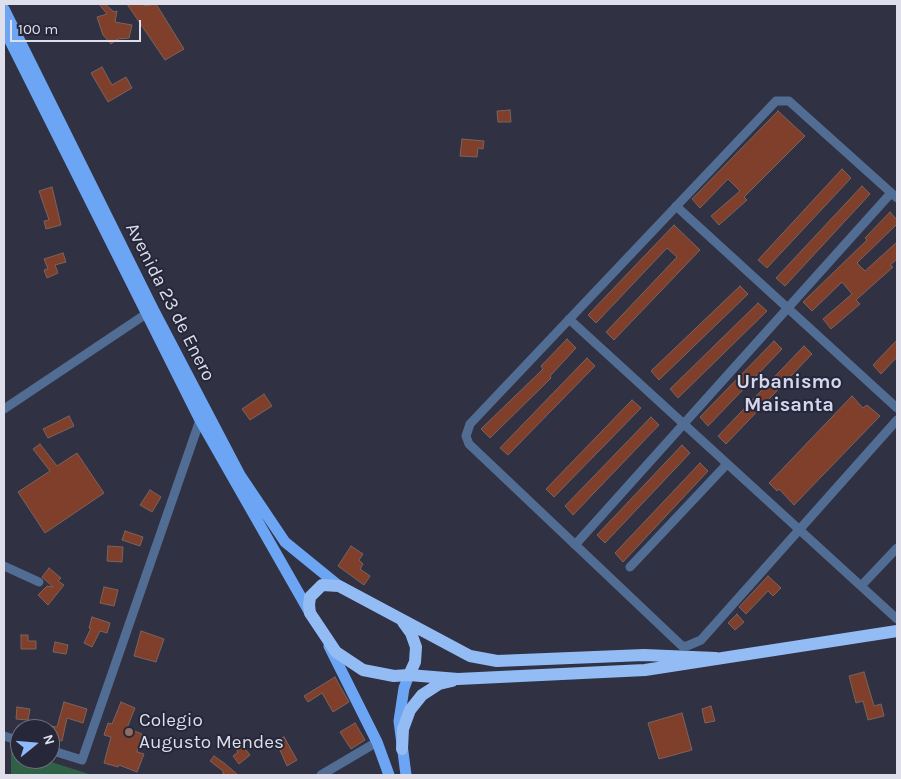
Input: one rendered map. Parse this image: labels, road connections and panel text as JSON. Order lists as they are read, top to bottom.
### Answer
{
  "streets": {
    "main road": ["Avenida 23 de Enero"]
  },
  "districts": ["Urbanismo Maisanta"],
  "places": ["Colegio Augusto Mendes"],
  "scale_bar": "100 m",
  "north": "right"
}
